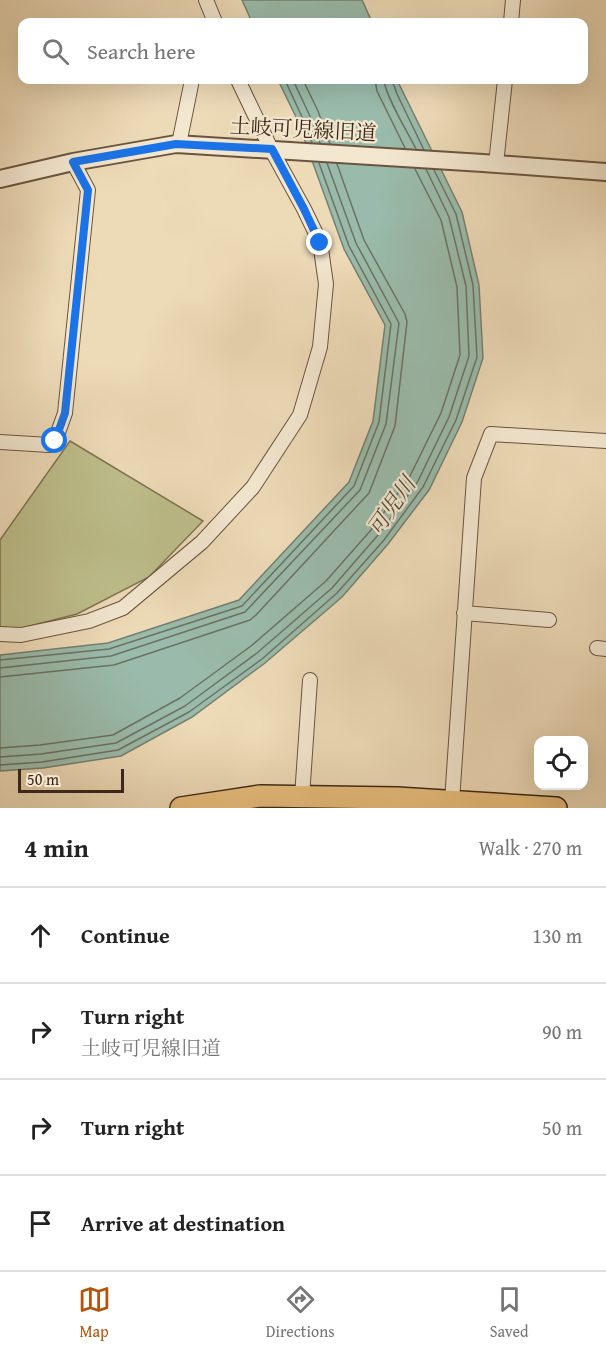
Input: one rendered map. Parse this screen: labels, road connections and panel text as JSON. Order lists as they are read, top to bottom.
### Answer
{
  "streets": {
    "street": ["土岐可児線旧道"]
  },
  "water": ["可児川"],
  "scale_bar": "50 m",
  "page": {
    "search": "Search here",
    "scale": "50 m",
    "heading": ["4 min", "Walk · 270 m"],
    "list": [
      ["Continue", "130 m"],
      ["Turn right", "土岐可児線旧道", "90 m"],
      ["Turn right", "50 m"],
      "Arrive at destination"
    ],
    "nav": ["Map", "Directions", "Saved"]
  }
}
